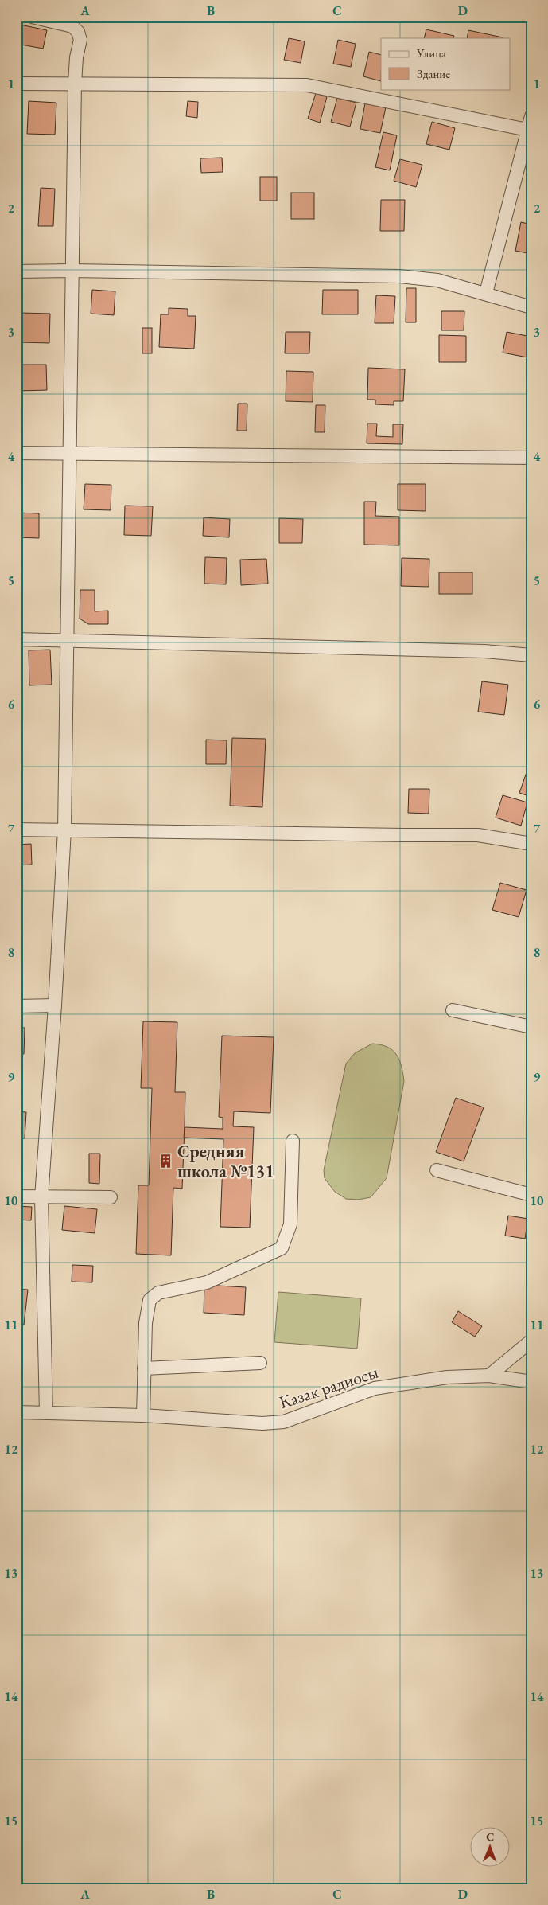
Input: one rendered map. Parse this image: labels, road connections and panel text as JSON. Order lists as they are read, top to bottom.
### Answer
{
  "streets": {
    "street": ["Казак радиосы"]
  },
  "places": {
    "building": ["Средняя школа №131"]
  },
  "legend": ["Улица", "Здание"],
  "north": "top",
  "grid": {
    "columns": [
      "A",
      "B",
      "C",
      "D"
    ],
    "rows": [
      "1",
      "2",
      "3",
      "4",
      "5",
      "6",
      "7",
      "8",
      "9",
      "10",
      "11",
      "12",
      "13",
      "14",
      "15"
    ]
  }
}
